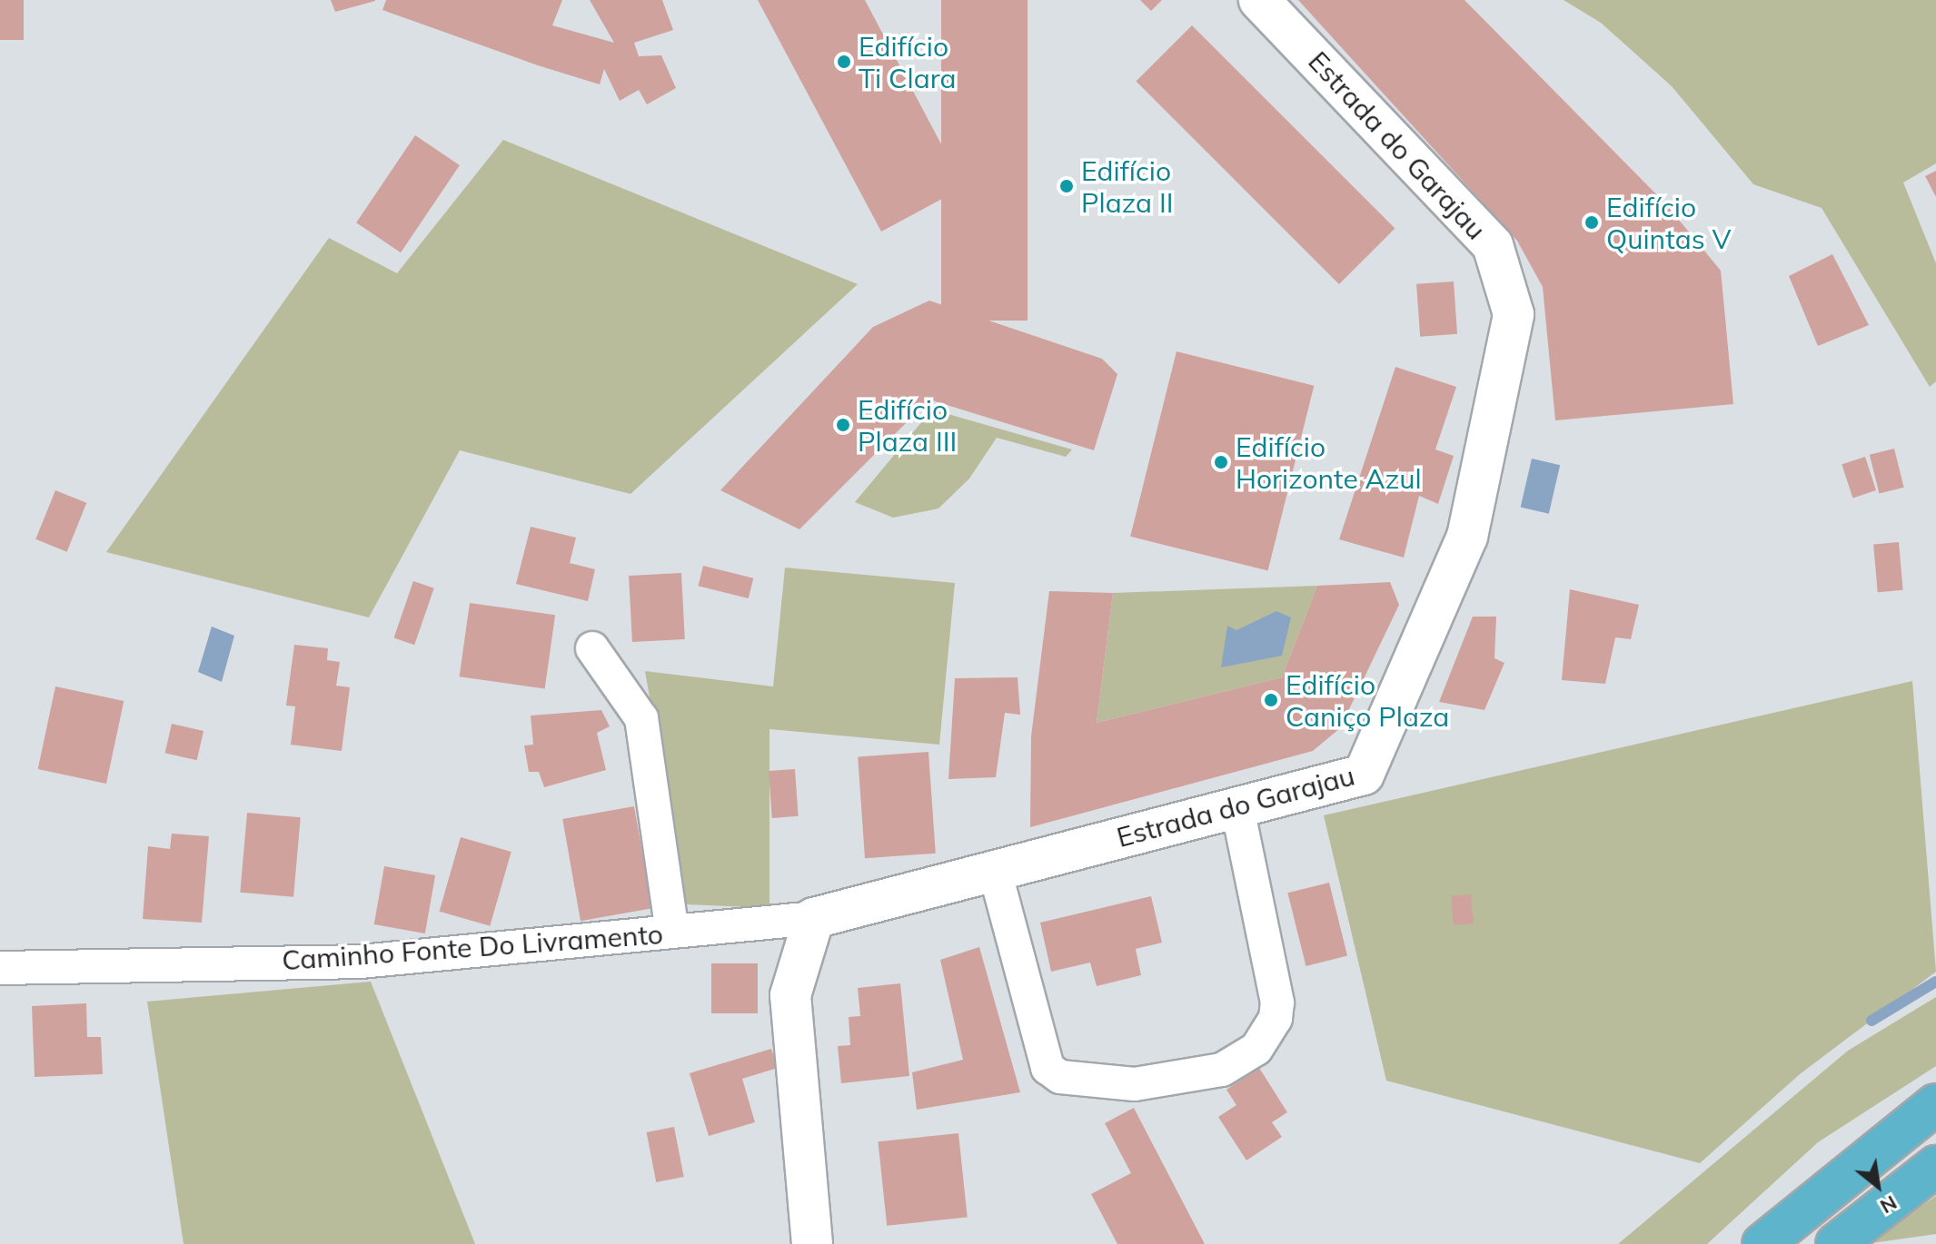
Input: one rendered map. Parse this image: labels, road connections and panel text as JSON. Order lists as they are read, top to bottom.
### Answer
{
  "streets": {
    "street": ["Estrada do Garajau", "Caminho Fonte Do Livramento"]
  },
  "crossings": [
    ["Estrada do Garajau", "Caminho Fonte Do Livramento"]
  ],
  "places": [
    "Edifício Ti Clara",
    "Edifício Plaza II",
    "Edifício Quintas V",
    "Edifício Plaza III",
    "Edifício Horizonte Azul",
    "Edifício Caniço Plaza"
  ],
  "north": "bottom right"
}
